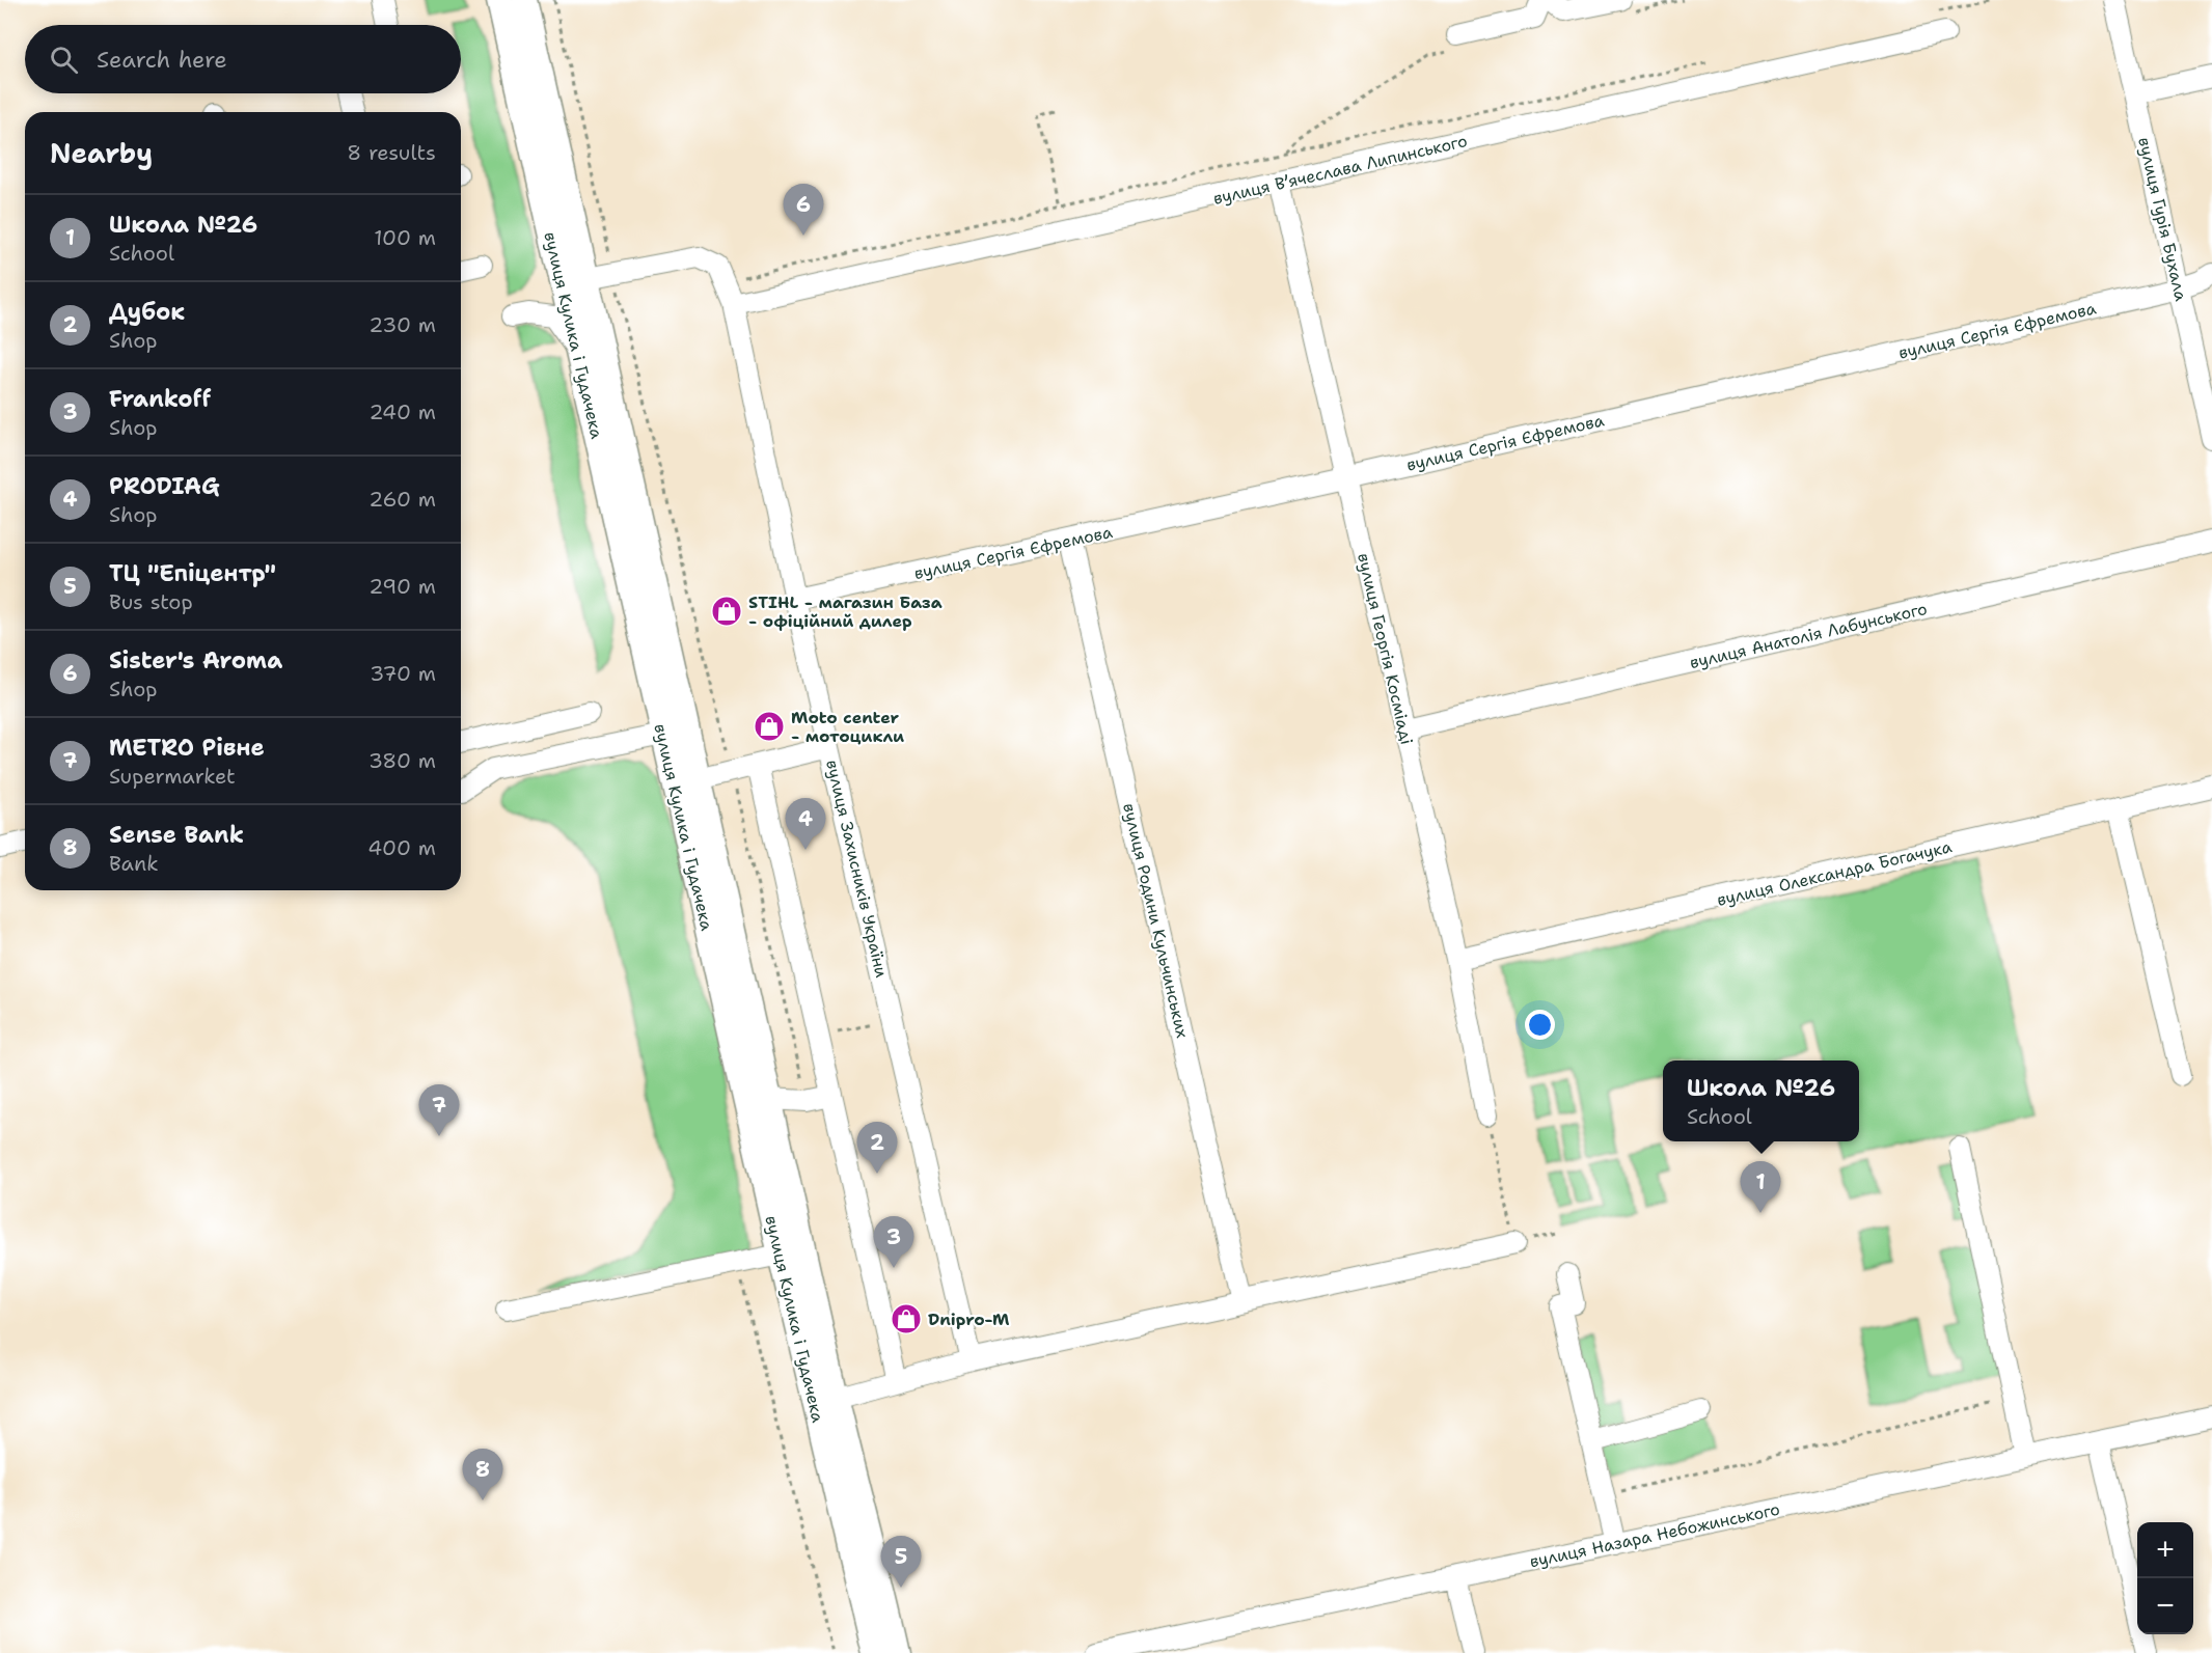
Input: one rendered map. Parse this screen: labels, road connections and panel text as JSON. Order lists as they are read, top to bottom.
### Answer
{
  "streets": {
    "main road": ["вулиця Кулика і Гудачека"],
    "street": [
      "вулиця Вʼячеслава Липинського",
      "вулиця Гурія Бухала",
      "вулиця Сергія Єфремова",
      "вулиця Анатолія Лабунського",
      "вулиця Георгія Косміаді",
      "вулиця Захисників України",
      "вулиця Олександра Богачука",
      "вулиця Родини Кульчинських",
      "вулиця Назара Небожинського"
    ]
  },
  "crossings": [
    ["вулиця Вʼячеслава Липинського", "вулиця Георгія Косміаді"],
    ["вулиця Вʼячеслава Липинського", "вулиця Захисників України"],
    ["вулиця Гурія Бухала", "вулиця Сергія Єфремова"],
    ["вулиця Сергія Єфремова", "вулиця Георгія Косміаді"],
    ["вулиця Сергія Єфремова", "вулиця Захисників України"],
    ["вулиця Сергія Єфремова", "вулиця Родини Кульчинських"],
    ["вулиця Анатолія Лабунського", "вулиця Георгія Косміаді"],
    ["вулиця Георгія Косміаді", "вулиця Олександра Богачука"]
  ],
  "places": {
    "shop": ["STIHL - магазин База - офіційний дилер", "Moto center - мотоцикли", "Dnipro-M"]
  },
  "page": {
    "search": "Search here",
    "heading": ["Nearby", "8 results"],
    "pins": [
      "6",
      "4",
      "7",
      "2",
      "1",
      "3",
      "8",
      "5"
    ],
    "list": [
      {
        "mark": "1",
        "name": "Школа №26",
        "note": "School",
        "value": "100 m"
      },
      {
        "mark": "2",
        "name": "Дубок",
        "note": "Shop",
        "value": "230 m"
      },
      {
        "mark": "3",
        "name": "Frankoff",
        "note": "Shop",
        "value": "240 m"
      },
      {
        "mark": "4",
        "name": "PRODIAG",
        "note": "Shop",
        "value": "260 m"
      },
      {
        "mark": "5",
        "name": "ТЦ \"Епіцентр\"",
        "note": "Bus stop",
        "value": "290 m"
      },
      {
        "mark": "6",
        "name": "Sister's Aroma",
        "note": "Shop",
        "value": "370 m"
      },
      {
        "mark": "7",
        "name": "METRO Рівне",
        "note": "Supermarket",
        "value": "380 m"
      },
      {
        "mark": "8",
        "name": "Sense Bank",
        "note": "Bank",
        "value": "400 m"
      }
    ],
    "popup": ["Школа №26", "School"],
    "map_buttons": ["+", "−"]
  }
}
